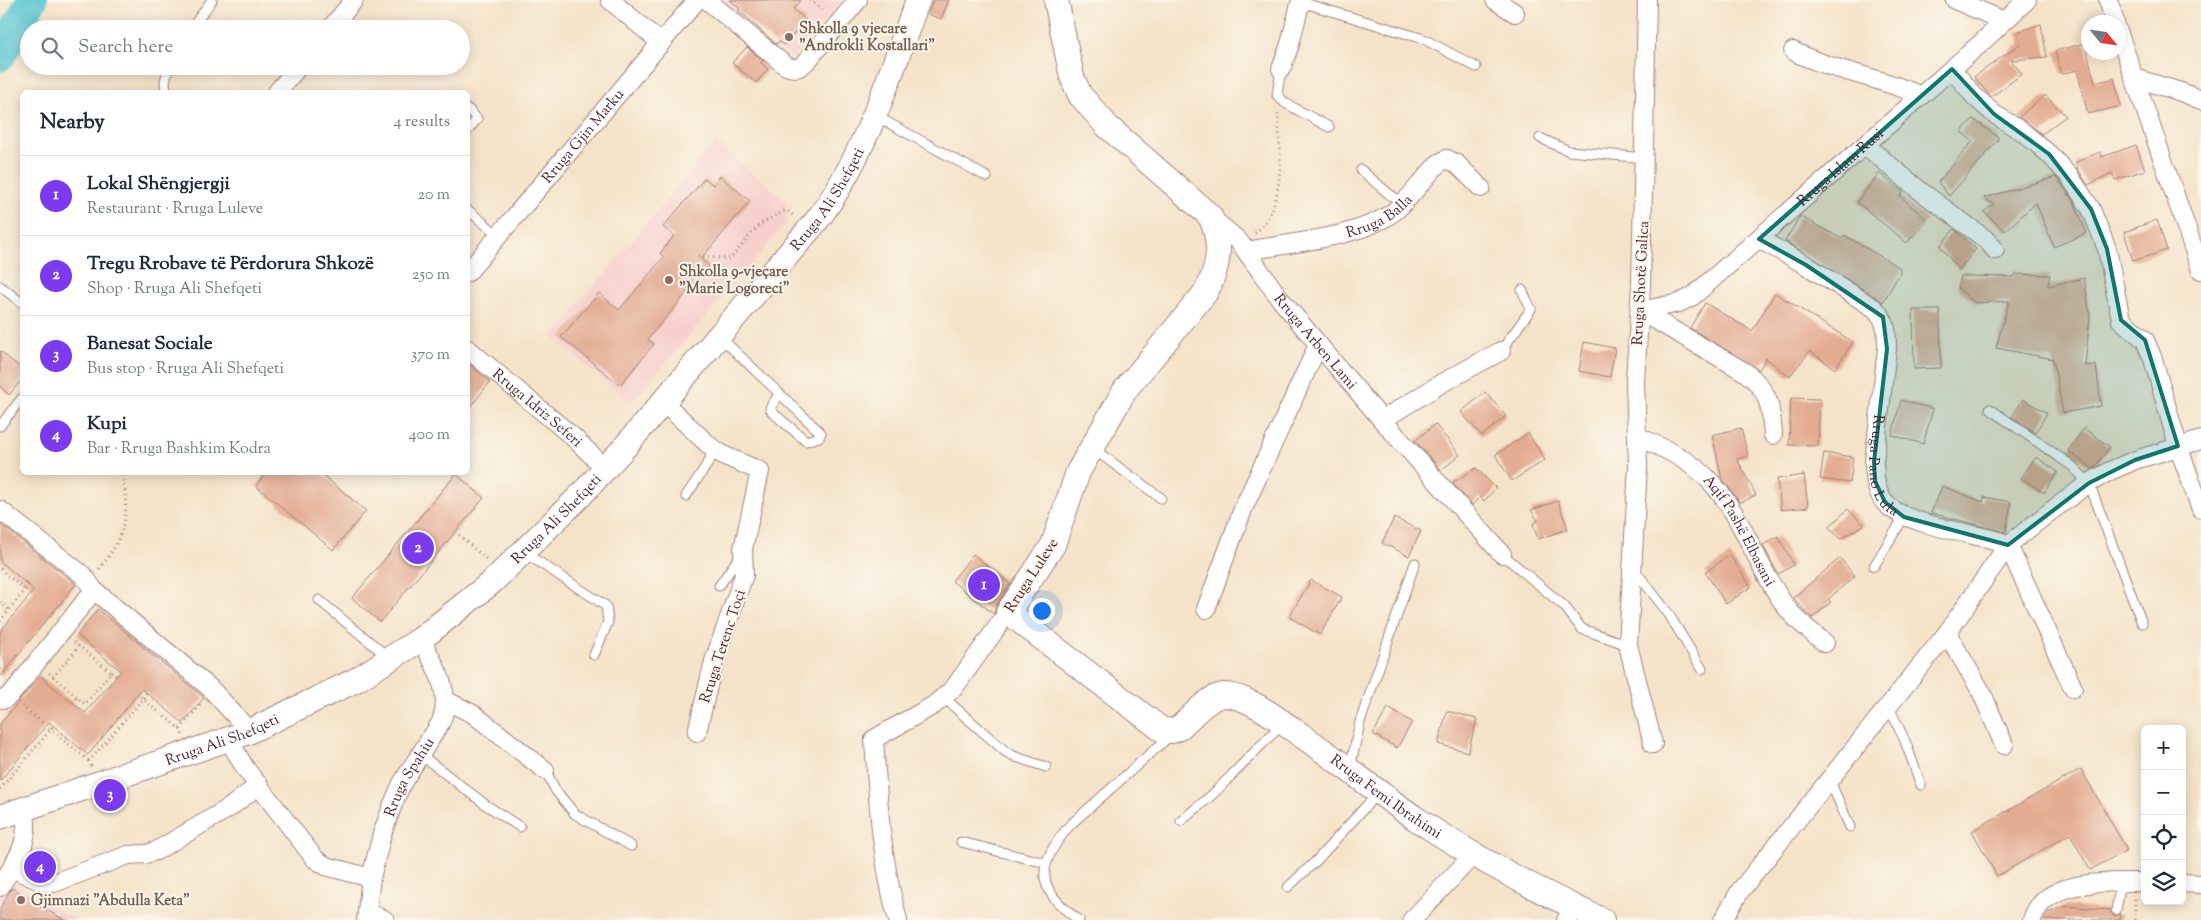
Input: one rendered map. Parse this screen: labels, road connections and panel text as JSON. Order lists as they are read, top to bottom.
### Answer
{
  "streets": {
    "street": [
      "Rruga Gjin Marku",
      "Rruga Islam Rusi",
      "Rruga Ali Shefqeti",
      "Rruga Balla",
      "Rruga Shotë Galica",
      "Rruga Arben Lami",
      "Rruga Idriz Seferi",
      "Rruga Pano Lula",
      "Aqif Pashë Elbasani",
      "Rruga Luleve",
      "Rruga Terenc Toçi",
      "Rruga Spahiu",
      "Rruga Femi Ibrahimi"
    ]
  },
  "crossings": [
    ["Rruga Islam Rusi", "Rruga Shotë Galica"],
    ["Rruga Islam Rusi", "Rruga Pano Lula"],
    ["Rruga Ali Shefqeti", "Rruga Idriz Seferi"],
    ["Rruga Ali Shefqeti", "Rruga Terenc Toçi"],
    ["Rruga Balla", "Rruga Arben Lami"],
    ["Rruga Shotë Galica", "Rruga Arben Lami"],
    ["Rruga Shotë Galica", "Aqif Pashë Elbasani"],
    ["Rruga Arben Lami", "Rruga Luleve"]
  ],
  "places": ["Shkolla 9 vjecare \"Androkli Kostallari\"", "Shkolla 9-vjeçare \"Marie Logoreci\"", "Gjimnazi \"Abdulla Keta\""],
  "north": "bottom right",
  "page": {
    "search": "Search here",
    "heading": ["Nearby", "4 results"],
    "list": [
      {
        "mark": "1",
        "name": "Lokal Shëngjergji",
        "note": "Restaurant · Rruga Luleve",
        "value": "20 m"
      },
      {
        "mark": "2",
        "name": "Tregu Rrobave të Përdorura Shkozë",
        "note": "Shop · Rruga Ali Shefqeti",
        "value": "250 m"
      },
      {
        "mark": "3",
        "name": "Banesat Sociale",
        "note": "Bus stop · Rruga Ali Shefqeti",
        "value": "370 m"
      },
      {
        "mark": "4",
        "name": "Kupi",
        "note": "Bar · Rruga Bashkim Kodra",
        "value": "400 m"
      }
    ],
    "pins": [
      "2",
      "1",
      "3",
      "4"
    ],
    "map_buttons": ["+", "−"]
  }
}
